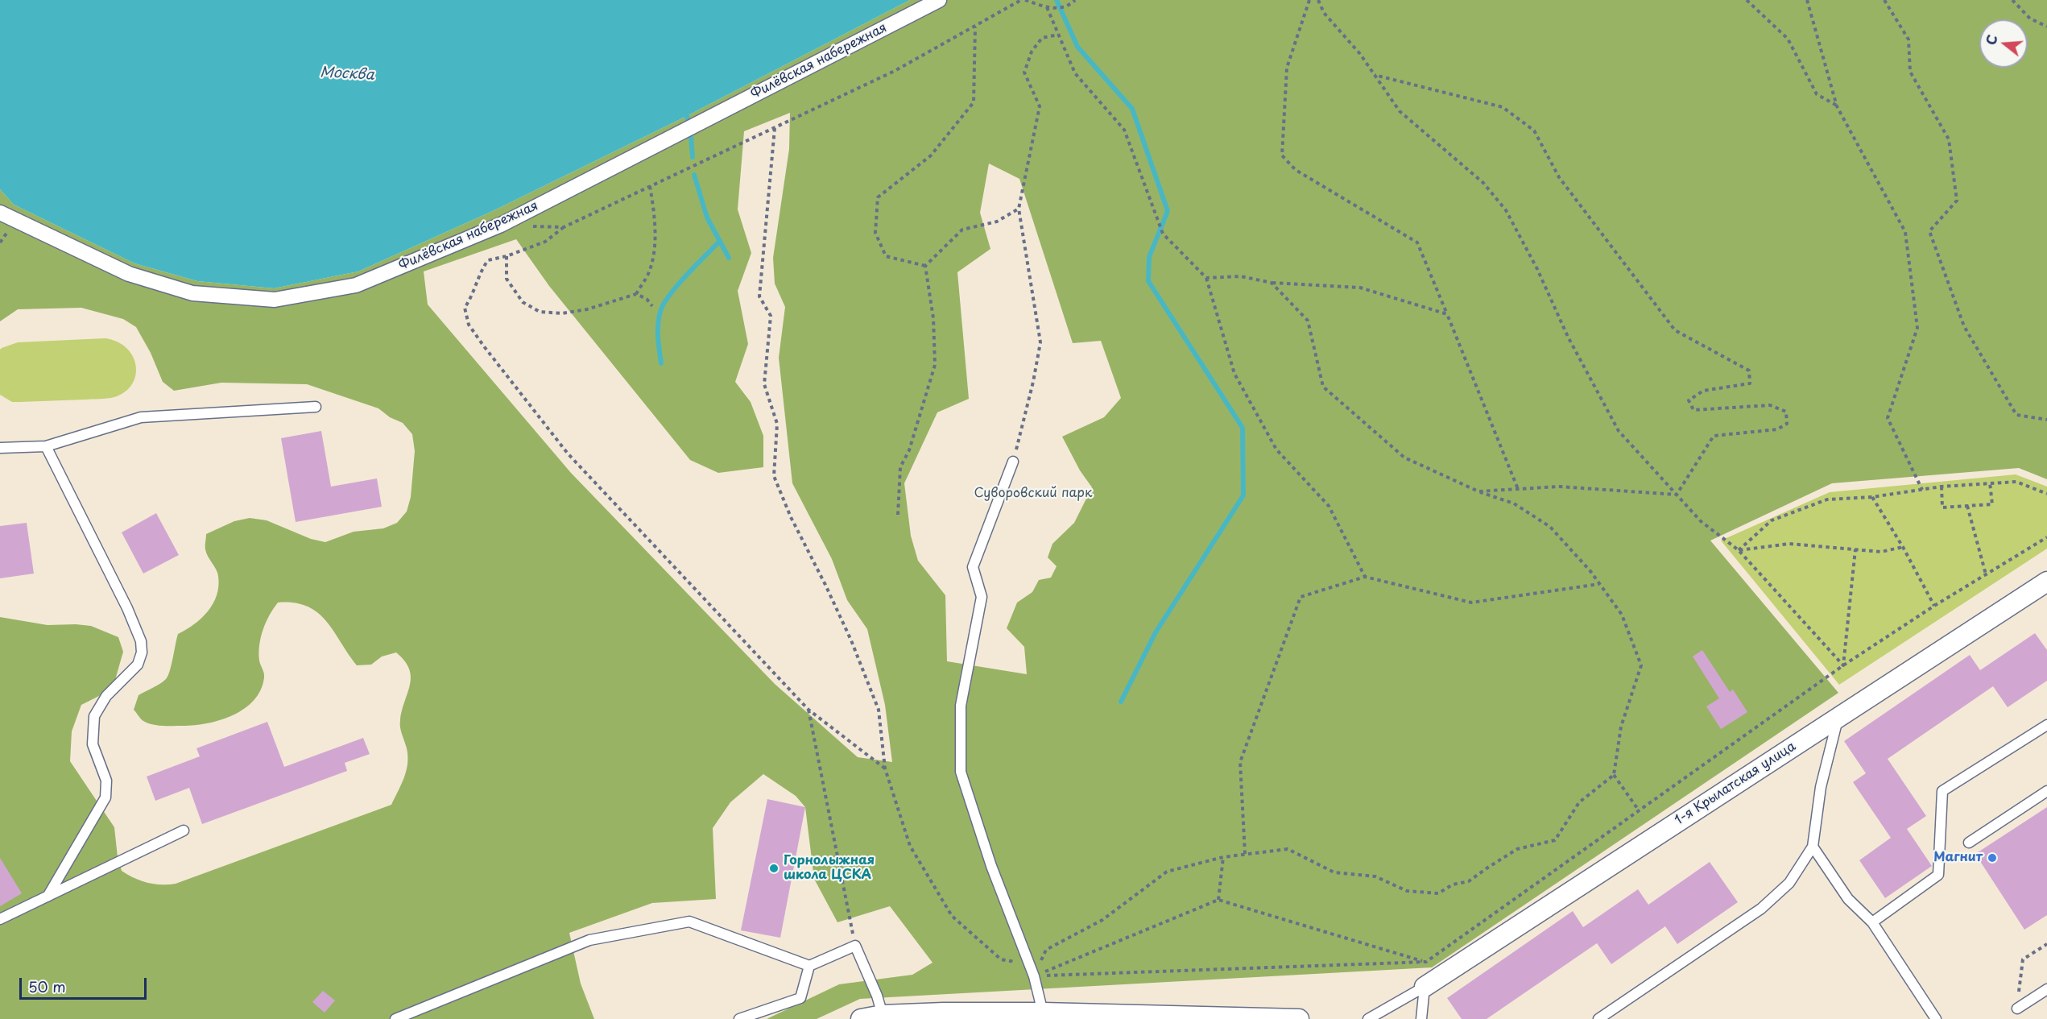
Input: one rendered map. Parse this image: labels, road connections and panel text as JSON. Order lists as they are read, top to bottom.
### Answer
{
  "streets": {
    "street": ["Филёвская набережная", "1-я Крылатская улица"]
  },
  "water": ["Москва"],
  "parks": ["Суворовский парк"],
  "places": ["Магнит", "Горнолыжная школа ЦСКА"],
  "scale_bar": "50 m",
  "north": "left"
}
